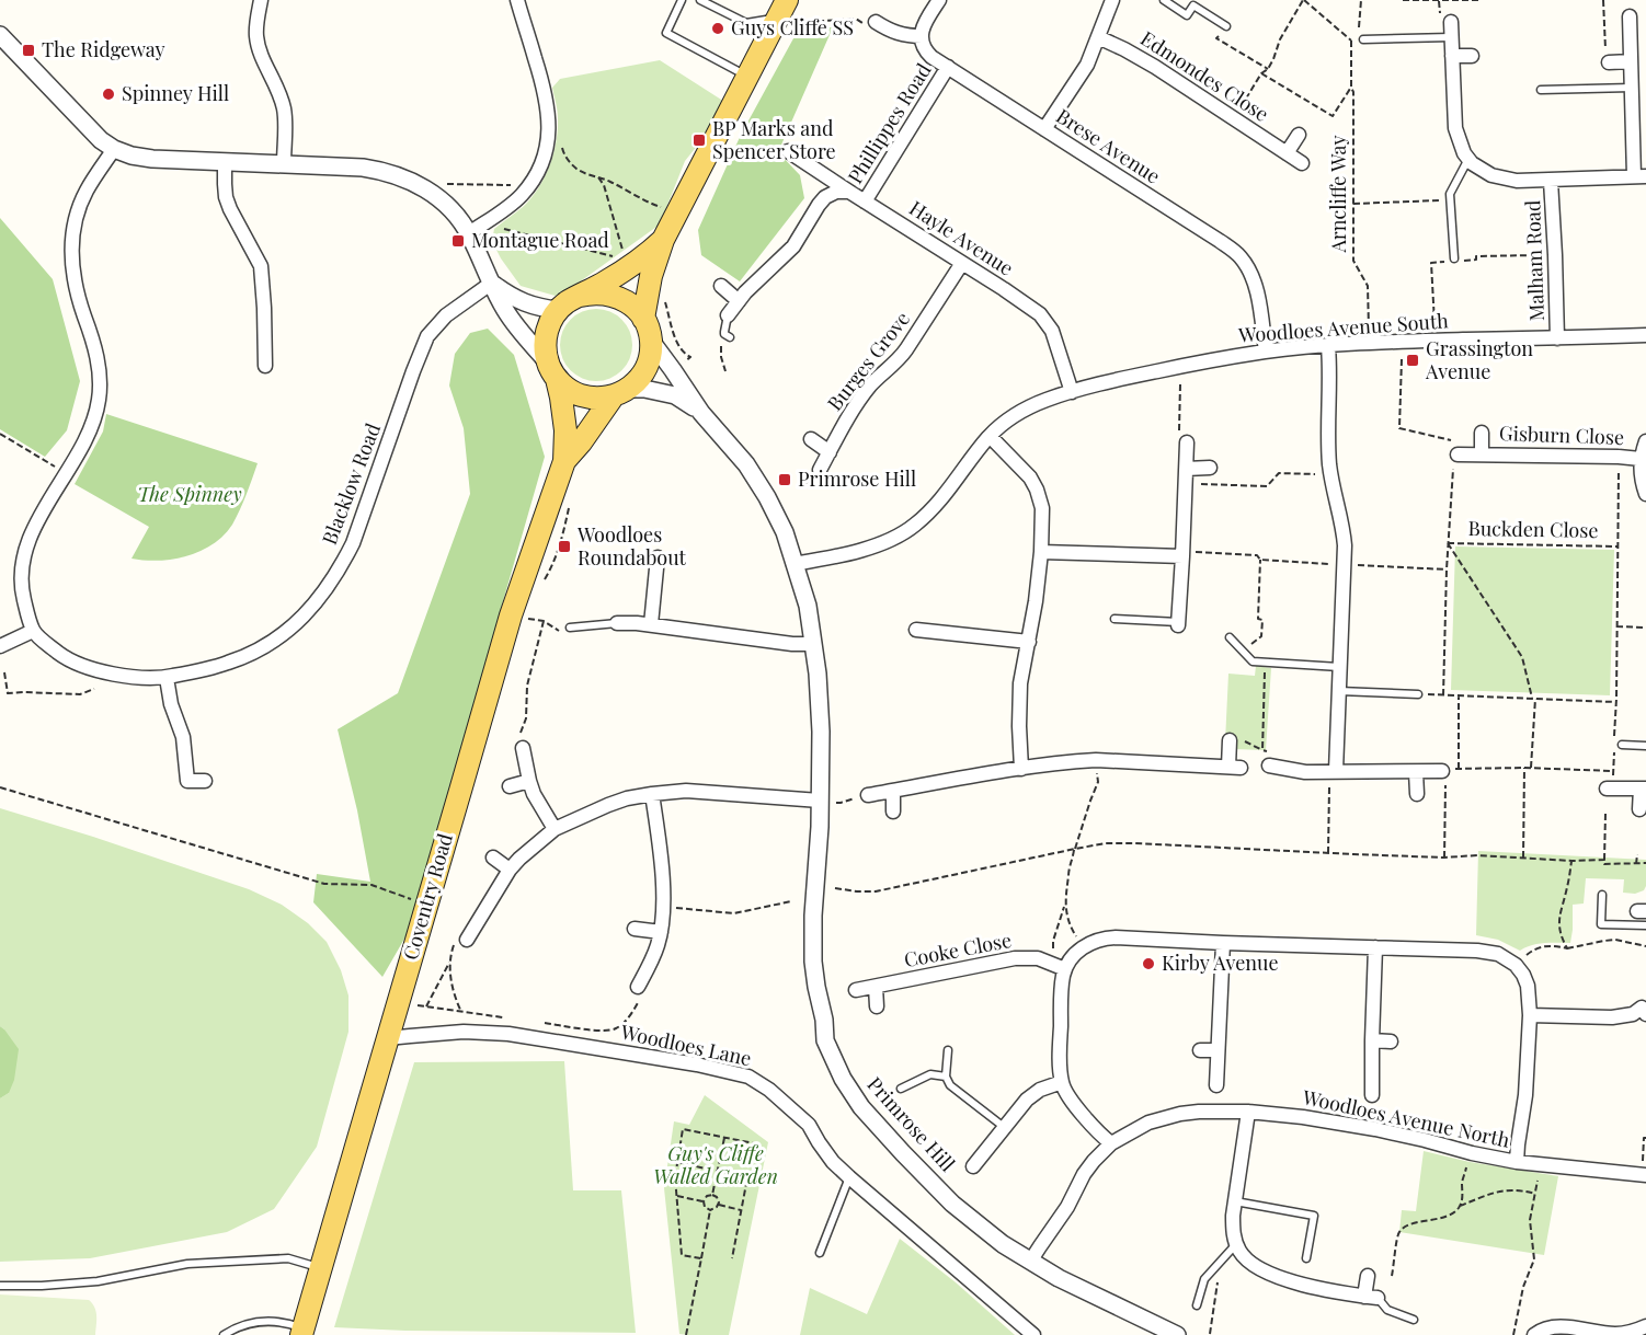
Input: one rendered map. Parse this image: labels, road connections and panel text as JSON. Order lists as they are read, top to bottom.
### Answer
{
  "streets": {
    "main road": ["Coventry Road"],
    "street": [
      "Edmondes Close",
      "Phillippes Road",
      "Brese Avenue",
      "Hayle Avenue",
      "Malham Road",
      "Woodloes Avenue South",
      "Burges Grove",
      "Gisburn Close",
      "Blacklow Road",
      "Cooke Close",
      "Woodloes Lane",
      "Woodloes Avenue North",
      "Primrose Hill"
    ],
    "path": ["Arncliffe Way", "Buckden Close"]
  },
  "crossings": [
    ["Phillippes Road", "Brese Avenue"],
    ["Phillippes Road", "Hayle Avenue"],
    ["Brese Avenue", "Woodloes Avenue South"],
    ["Arncliffe Way", "Woodloes Avenue South"],
    ["Hayle Avenue", "Woodloes Avenue South"],
    ["Hayle Avenue", "Burges Grove"],
    ["Malham Road", "Woodloes Avenue South"],
    ["Woodloes Avenue South", "Primrose Hill"],
    ["Gisburn Close", "Buckden Close"],
    ["Coventry Road", "Woodloes Lane"],
    ["Coventry Road", "Primrose Hill"],
    ["Woodloes Avenue North", "Primrose Hill"]
  ],
  "parks": ["The Spinney", "Guy's Cliffe Walled Garden"],
  "places": {
    "other": ["Guys Cliffe SS", "Spinney Hill", "Kirby Avenue"],
    "transit": [
      "The Ridgeway",
      "BP Marks and Spencer Store",
      "Montague Road",
      "Grassington Avenue",
      "Primrose Hill",
      "Woodloes Roundabout"
    ]
  }
}
